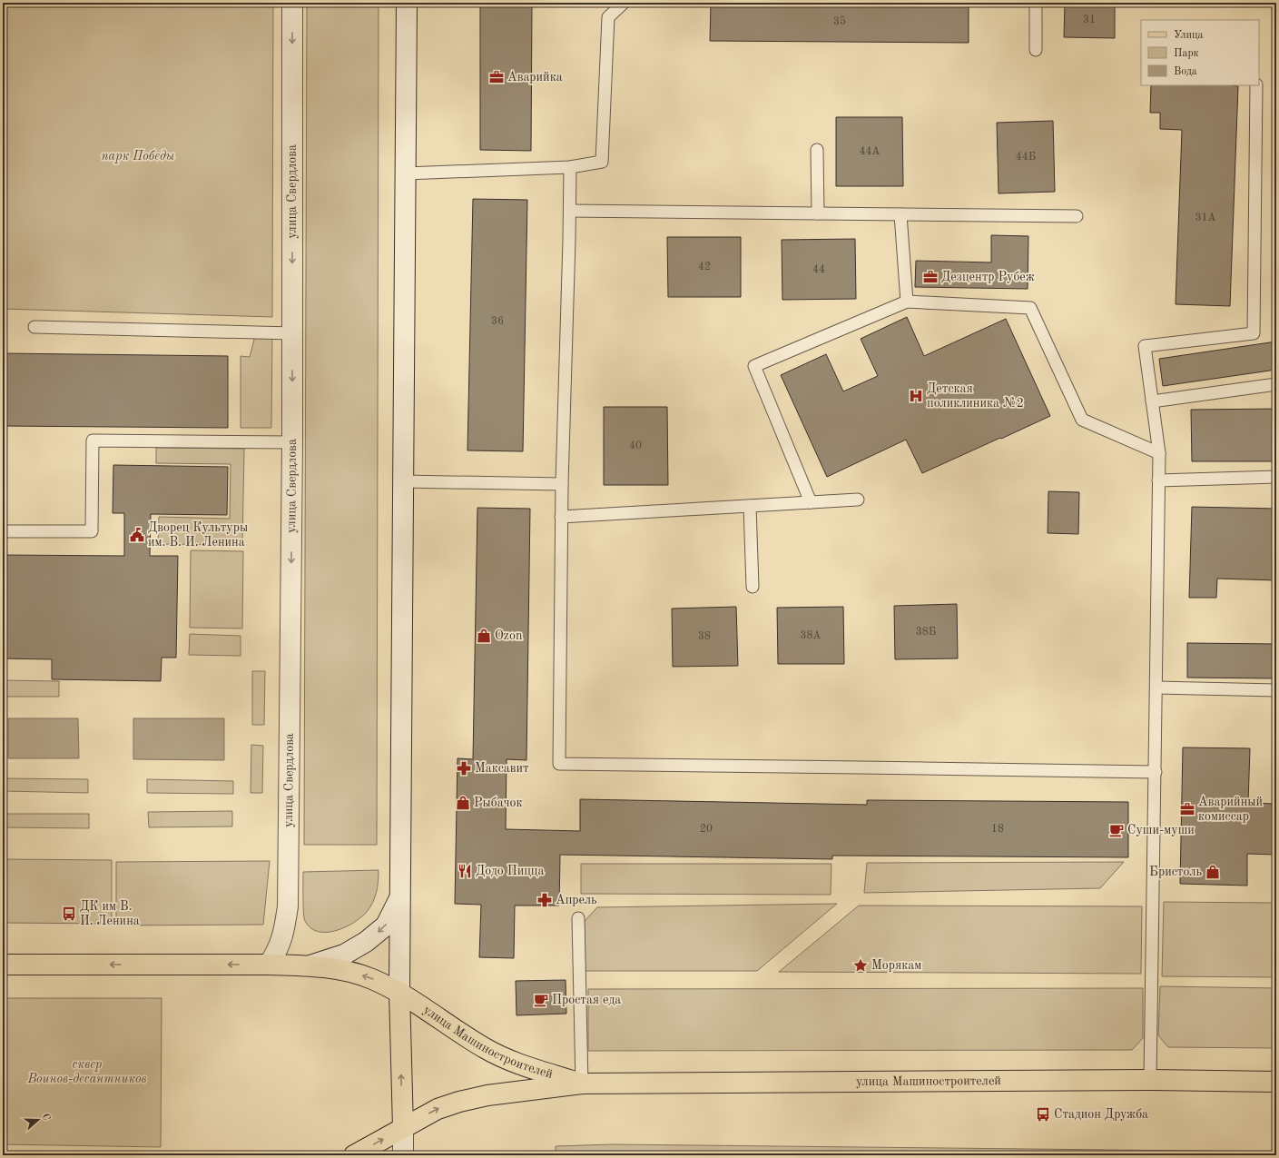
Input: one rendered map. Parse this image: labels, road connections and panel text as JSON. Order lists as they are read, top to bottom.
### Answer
{
  "streets": {
    "main road": ["улица Свердлова", "улица Машиностроителей"]
  },
  "crossings": [
    ["улица Свердлова", "улица Машиностроителей"]
  ],
  "parks": ["парк Победы", "сквер Воинов-десантников"],
  "places": {
    "office": ["Аварийка", "Дезцентр Рубеж", "Аварийный комиссар"],
    "hospital": ["Детская поликлиника №2"],
    "public building": ["Дворец Культуры им. В. И. Ленина"],
    "shop": ["Ozon", "Рыбачок", "Бристоль"],
    "pharmacy": ["Максавит", "Апрель"],
    "cafe": ["Суши-муши", "Простая еда"],
    "restaurant": ["Додо Пицца"],
    "bus stop": ["ДК им В. И. Ленина", "Стадион Дружба"],
    "place": ["Морякам"]
  },
  "house_numbers": [
    "31",
    "35",
    "44А",
    "44Б",
    "31А",
    "42",
    "44",
    "36",
    "40",
    "38Б",
    "38А",
    "38",
    "20",
    "18"
  ],
  "legend": ["Улица", "Парк", "Вода"],
  "north": "right"
}
